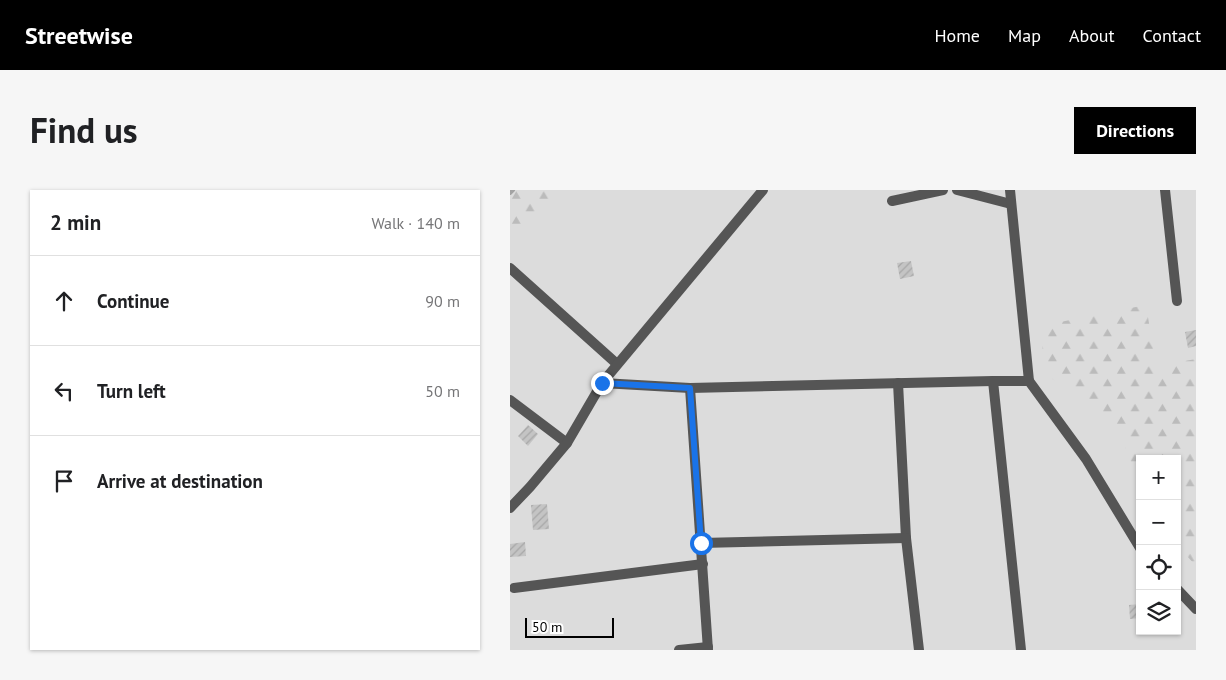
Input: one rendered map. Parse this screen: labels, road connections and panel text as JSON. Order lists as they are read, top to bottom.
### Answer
{
  "scale_bar": "50 m",
  "page": {
    "header": "Streetwise",
    "nav": [
      "Home",
      "Map",
      "About",
      "Contact"
    ],
    "title": "Find us",
    "buttons": "Directions",
    "heading": ["2 min", "Walk · 140 m"],
    "list": [
      ["Continue", "90 m"],
      ["Turn left", "50 m"],
      "Arrive at destination"
    ],
    "map_buttons": ["+", "−"],
    "scale": "50 m"
  }
}
